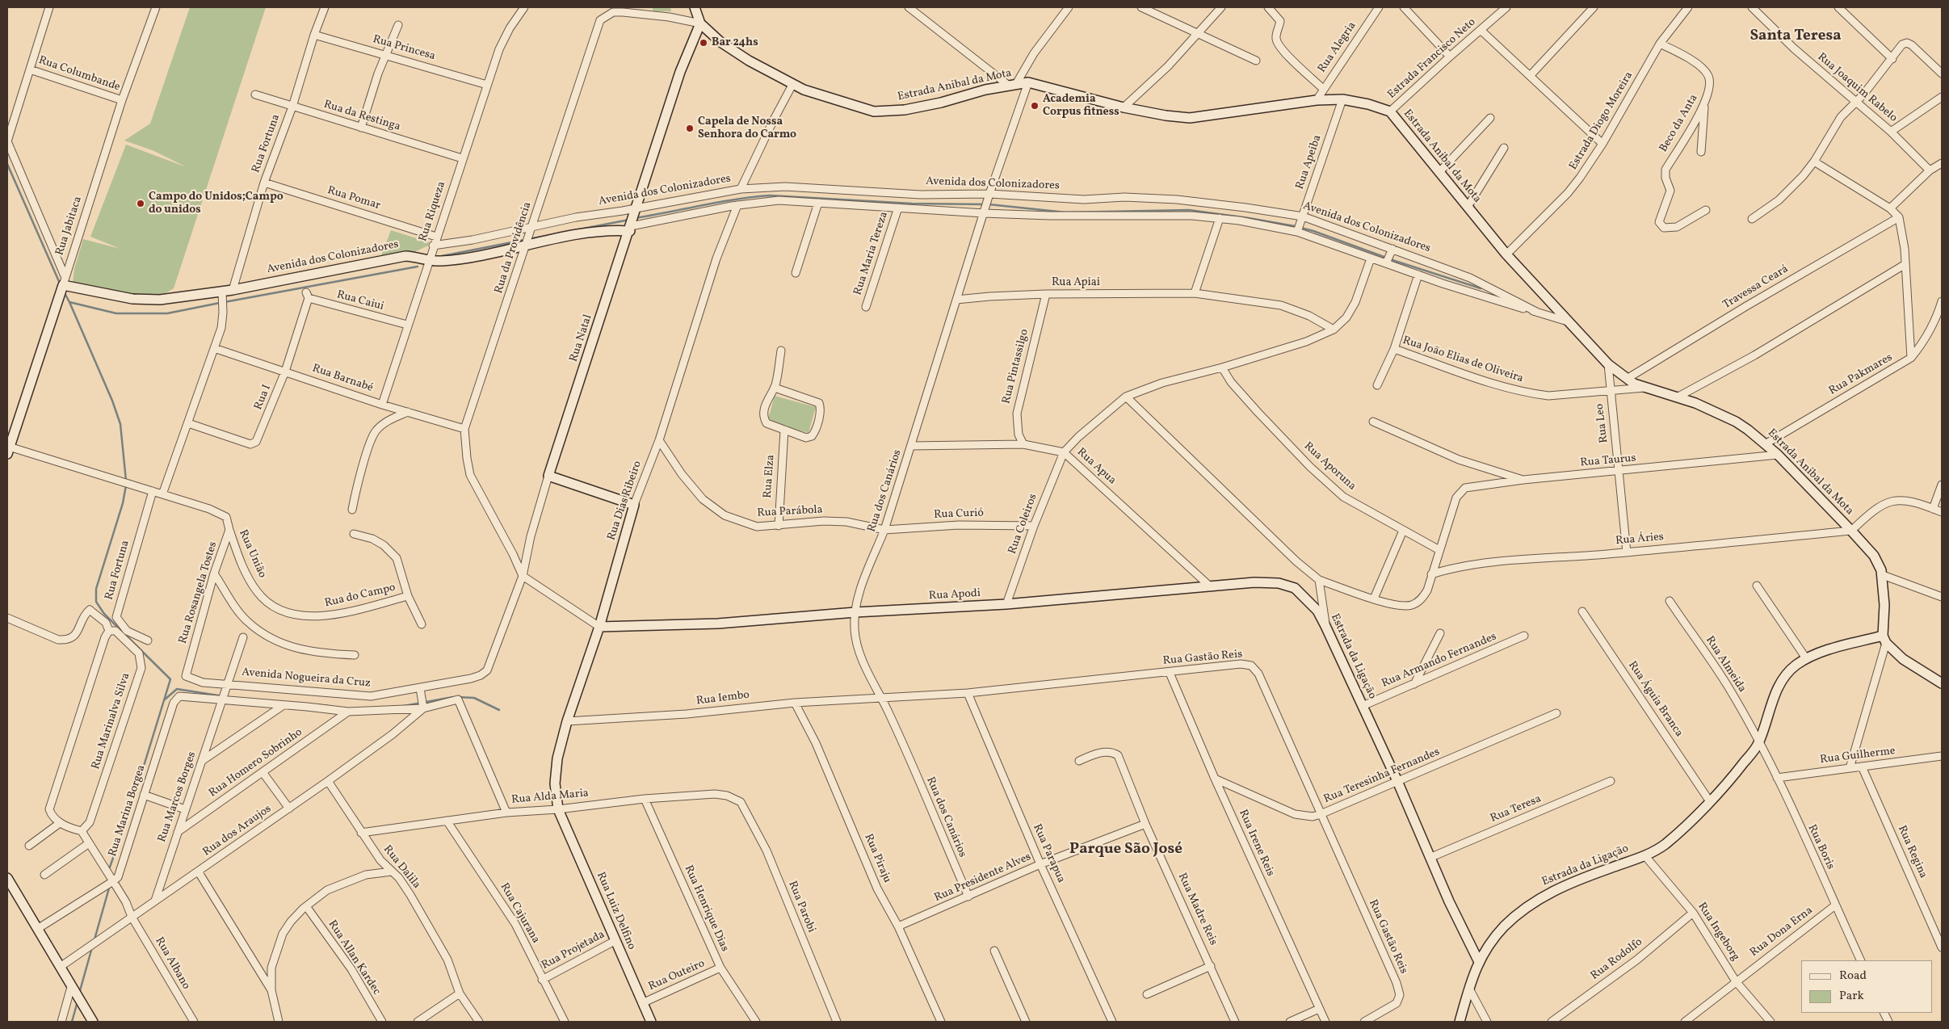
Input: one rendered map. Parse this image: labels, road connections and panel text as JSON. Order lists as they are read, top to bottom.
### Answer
{
  "streets": {
    "street": [
      "Rua Alegria",
      "Rua Princesa",
      "Estrada Francisco Neto",
      "Rua Columbande",
      "Estrada Anibal da Mota",
      "Rua Joaquim Rabelo",
      "Rua da Restinga",
      "Estrada Diogo Moreira",
      "Beco da Anta",
      "Rua Fortuna",
      "Rua Apeiba",
      "Avenida dos Colonizadores",
      "Rua Pomar",
      "Rua Riqueza",
      "Rua Jabitaca",
      "Rua da Providência",
      "Rua Maria Tereza",
      "Rua Apiai",
      "Travessa Ceará",
      "Rua Caiui",
      "Rua Natal",
      "Rua Joāo Elias de Oliveira",
      "Rua Pintassilgo",
      "Rua Pakmares",
      "Rua Barnabé",
      "Rua I",
      "Rua Leo",
      "Rua Taurus",
      "Rua Apua",
      "Rua Aporuna",
      "Rua Elza",
      "Rua dos Canários",
      "Rua Dias Ribeiro",
      "Rua Parábola",
      "Rua Curió",
      "Rua Coleiros",
      "Rua Áries",
      "Rua União",
      "Rua Rosangela Tostes",
      "Rua Apodi",
      "Rua do Campo",
      "Estrada da Ligação",
      "Rua Gastão Reis",
      "Rua Armando Fernandes",
      "Rua Almeida",
      "Avenida Nogueira da Cruz",
      "Rua Iembo",
      "Rua Águia Branca",
      "Rua Marinalva Silva",
      "Rua Guilherme",
      "Rua Homero Sobrinho",
      "Rua Teresinha Fernandes",
      "Rua Marcos Borges",
      "Rua Alda Maria",
      "Rua Teresa",
      "Rua Marina Borgea",
      "Rua dos Araujos",
      "Rua Irene Reis",
      "Rua Boris",
      "Rua Regina",
      "Rua Parapua",
      "Rua Piraju",
      "Rua Dalila",
      "Rua Presidente Alves",
      "Rua Parobi",
      "Rua Henrique Dias",
      "Rua Madre Reis",
      "Rua Luiz Delfino",
      "Rua Cajurana",
      "Rua Ingeborg",
      "Rua Dona Erna",
      "Rua Projetada",
      "Rua Allan Kardec",
      "Rua Rodolfo",
      "Rua Albano",
      "Rua Outeiro"
    ]
  },
  "crossings": [
    ["Rua Alegria", "Estrada Anibal da Mota"],
    ["Rua Princesa", "Rua Fortuna"],
    ["Rua Princesa", "Rua Riqueza"],
    ["Estrada Francisco Neto", "Estrada Anibal da Mota"],
    ["Rua Columbande", "Rua Jabitaca"],
    ["Estrada Anibal da Mota", "Estrada Diogo Moreira"],
    ["Estrada Anibal da Mota", "Rua Apeiba"],
    ["Estrada Anibal da Mota", "Avenida dos Colonizadores"],
    ["Estrada Anibal da Mota", "Rua da Providência"],
    ["Estrada Anibal da Mota", "Travessa Ceará"],
    ["Estrada Anibal da Mota", "Rua Natal"],
    ["Estrada Anibal da Mota", "Rua Joāo Elias de Oliveira"],
    ["Estrada Anibal da Mota", "Rua Pakmares"],
    ["Estrada Anibal da Mota", "Rua Leo"],
    ["Estrada Anibal da Mota", "Rua Taurus"],
    ["Estrada Anibal da Mota", "Rua dos Canários"],
    ["Estrada Anibal da Mota", "Rua Áries"],
    ["Estrada Anibal da Mota", "Estrada da Ligação"],
    ["Rua da Restinga", "Rua Fortuna"],
    ["Rua da Restinga", "Rua Riqueza"],
    ["Estrada Diogo Moreira", "Beco da Anta"],
    ["Rua Fortuna", "Avenida dos Colonizadores"],
    ["Rua Fortuna", "Rua Pomar"],
    ["Rua Apeiba", "Avenida dos Colonizadores"],
    ["Avenida dos Colonizadores", "Rua Riqueza"],
    ["Avenida dos Colonizadores", "Rua Jabitaca"],
    ["Avenida dos Colonizadores", "Rua da Providência"],
    ["Avenida dos Colonizadores", "Rua Maria Tereza"],
    ["Avenida dos Colonizadores", "Rua Natal"],
    ["Avenida dos Colonizadores", "Rua Joāo Elias de Oliveira"],
    ["Avenida dos Colonizadores", "Rua dos Canários"],
    ["Avenida dos Colonizadores", "Rua Dias Ribeiro"],
    ["Rua Pomar", "Rua Riqueza"],
    ["Rua Riqueza", "Rua Caiui"],
    ["Rua Riqueza", "Rua Barnabé"],
    ["Rua da Providência", "Rua Natal"],
    ["Rua da Providência", "Rua Barnabé"],
    ["Rua Apiai", "Rua Pintassilgo"],
    ["Rua Apiai", "Rua dos Canários"],
    ["Rua Caiui", "Rua I"],
    ["Rua Natal", "Avenida Nogueira da Cruz"],
    ["Rua Joāo Elias de Oliveira", "Rua Leo"],
    ["Rua Pintassilgo", "Rua Apua"],
    ["Rua Barnabé", "Rua I"],
    ["Rua Leo", "Rua Taurus"],
    ["Rua Leo", "Rua Áries"],
    ["Rua Apua", "Rua dos Canários"],
    ["Rua Apua", "Rua Coleiros"],
    ["Rua Apua", "Rua Apodi"],
    ["Rua Elza", "Rua Parábola"],
    ["Rua dos Canários", "Rua Parábola"],
    ["Rua dos Canários", "Rua Curió"],
    ["Rua dos Canários", "Rua Apodi"],
    ["Rua dos Canários", "Rua Gastão Reis"],
    ["Rua dos Canários", "Rua Iembo"],
    ["Rua dos Canários", "Rua Presidente Alves"],
    ["Rua Dias Ribeiro", "Rua Parábola"],
    ["Rua Dias Ribeiro", "Rua Apodi"],
    ["Rua Dias Ribeiro", "Rua Iembo"],
    ["Rua Dias Ribeiro", "Rua Alda Maria"],
    ["Rua Dias Ribeiro", "Rua Luiz Delfino"],
    ["Rua Parábola", "Rua Curió"],
    ["Rua Curió", "Rua Coleiros"],
    ["Rua Coleiros", "Rua Apodi"],
    ["Rua União", "Rua Rosangela Tostes"],
    ["Rua União", "Rua do Campo"],
    ["Rua Rosangela Tostes", "Avenida Nogueira da Cruz"],
    ["Rua Apodi", "Estrada da Ligação"],
    ["Estrada da Ligação", "Rua Armando Fernandes"],
    ["Estrada da Ligação", "Rua Almeida"],
    ["Estrada da Ligação", "Rua Águia Branca"],
    ["Estrada da Ligação", "Rua Teresinha Fernandes"],
    ["Estrada da Ligação", "Rua Teresa"],
    ["Estrada da Ligação", "Rua Boris"],
    ["Estrada da Ligação", "Rua Ingeborg"],
    ["Rua Gastão Reis", "Rua Iembo"],
    ["Rua Gastão Reis", "Rua Teresinha Fernandes"],
    ["Rua Gastão Reis", "Rua Irene Reis"],
    ["Rua Gastão Reis", "Rua Parapua"],
    ["Rua Almeida", "Rua Boris"],
    ["Avenida Nogueira da Cruz", "Rua Marcos Borges"],
    ["Rua Iembo", "Rua Piraju"],
    ["Rua Guilherme", "Rua Boris"],
    ["Rua Guilherme", "Rua Regina"],
    ["Rua Homero Sobrinho", "Rua Marcos Borges"],
    ["Rua Teresinha Fernandes", "Rua Irene Reis"],
    ["Rua Marcos Borges", "Rua Marina Borgea"],
    ["Rua Marcos Borges", "Rua dos Araujos"],
    ["Rua Alda Maria", "Rua Dalila"],
    ["Rua Alda Maria", "Rua Parobi"],
    ["Rua Alda Maria", "Rua Henrique Dias"],
    ["Rua Alda Maria", "Rua Luiz Delfino"],
    ["Rua Alda Maria", "Rua Cajurana"],
    ["Rua dos Araujos", "Rua Dalila"],
    ["Rua dos Araujos", "Rua Albano"],
    ["Rua Boris", "Rua Dona Erna"],
    ["Rua Parapua", "Rua Presidente Alves"],
    ["Rua Piraju", "Rua Presidente Alves"],
    ["Rua Presidente Alves", "Rua Madre Reis"],
    ["Rua Henrique Dias", "Rua Outeiro"],
    ["Rua Luiz Delfino", "Rua Projetada"],
    ["Rua Luiz Delfino", "Rua Outeiro"],
    ["Rua Cajurana", "Rua Projetada"],
    ["Rua Ingeborg", "Rua Dona Erna"],
    ["Rua Ingeborg", "Rua Rodolfo"]
  ],
  "districts": ["Santa Teresa", "Parque São José"],
  "places": [
    "Bar 24hs",
    "Academia Corpus fitness",
    "Capela de Nossa Senhora do Carmo",
    "Campo do Unidos;Campo do unidos"
  ],
  "legend": ["Road", "Park"]
}
